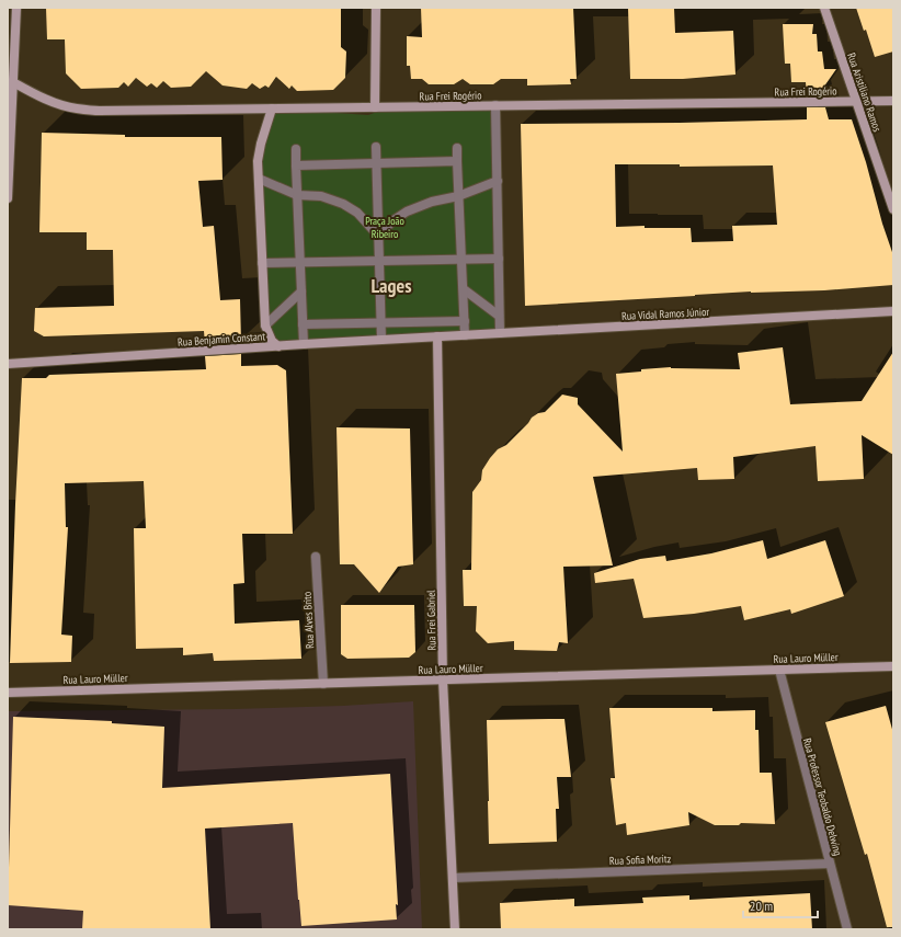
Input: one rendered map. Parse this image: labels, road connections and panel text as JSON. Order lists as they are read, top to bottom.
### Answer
{
  "streets": {
    "main road": [
      "Rua Frei Rogério",
      "Rua Aristiliano Ramos",
      "Rua Vidal Ramos Júnior",
      "Rua Benjamin Constant",
      "Rua Frei Gabriel",
      "Rua Lauro Müller"
    ],
    "street": ["Rua Alves Brito", "Rua Professor Teobaldo Delwing", "Rua Sofia Moritz"]
  },
  "crossings": [
    ["Rua Frei Rogério", "Rua Aristiliano Ramos"],
    ["Rua Vidal Ramos Júnior", "Rua Benjamin Constant"],
    ["Rua Vidal Ramos Júnior", "Rua Frei Gabriel"],
    ["Rua Benjamin Constant", "Rua Frei Gabriel"],
    ["Rua Alves Brito", "Rua Lauro Müller"],
    ["Rua Frei Gabriel", "Rua Lauro Müller"],
    ["Rua Frei Gabriel", "Rua Sofia Moritz"],
    ["Rua Lauro Müller", "Rua Professor Teobaldo Delwing"],
    ["Rua Professor Teobaldo Delwing", "Rua Sofia Moritz"]
  ],
  "districts": ["Lages"],
  "parks": ["Praça João Ribeiro"],
  "scale_bar": "20 m"
}
